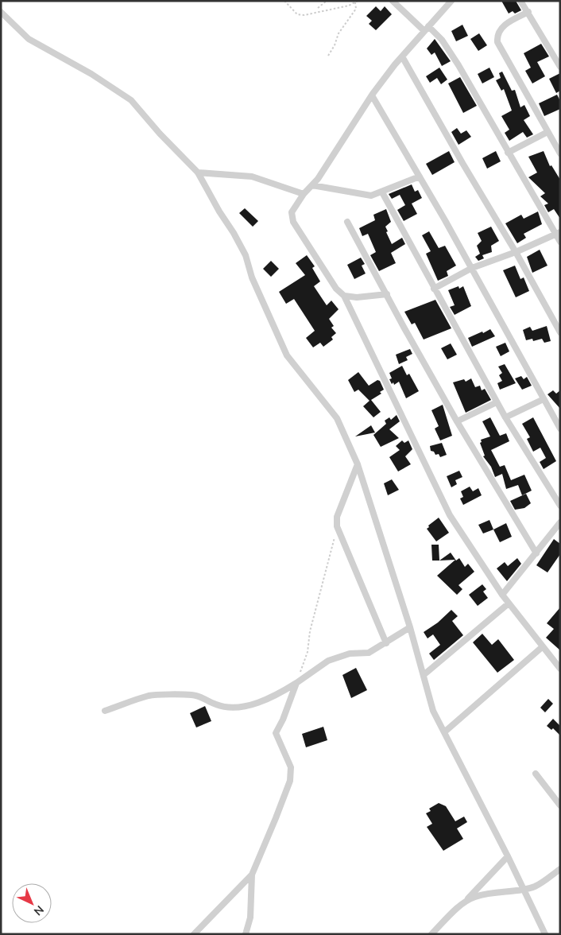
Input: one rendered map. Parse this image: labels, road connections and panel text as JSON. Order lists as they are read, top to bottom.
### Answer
{
  "north": "bottom right"
}
